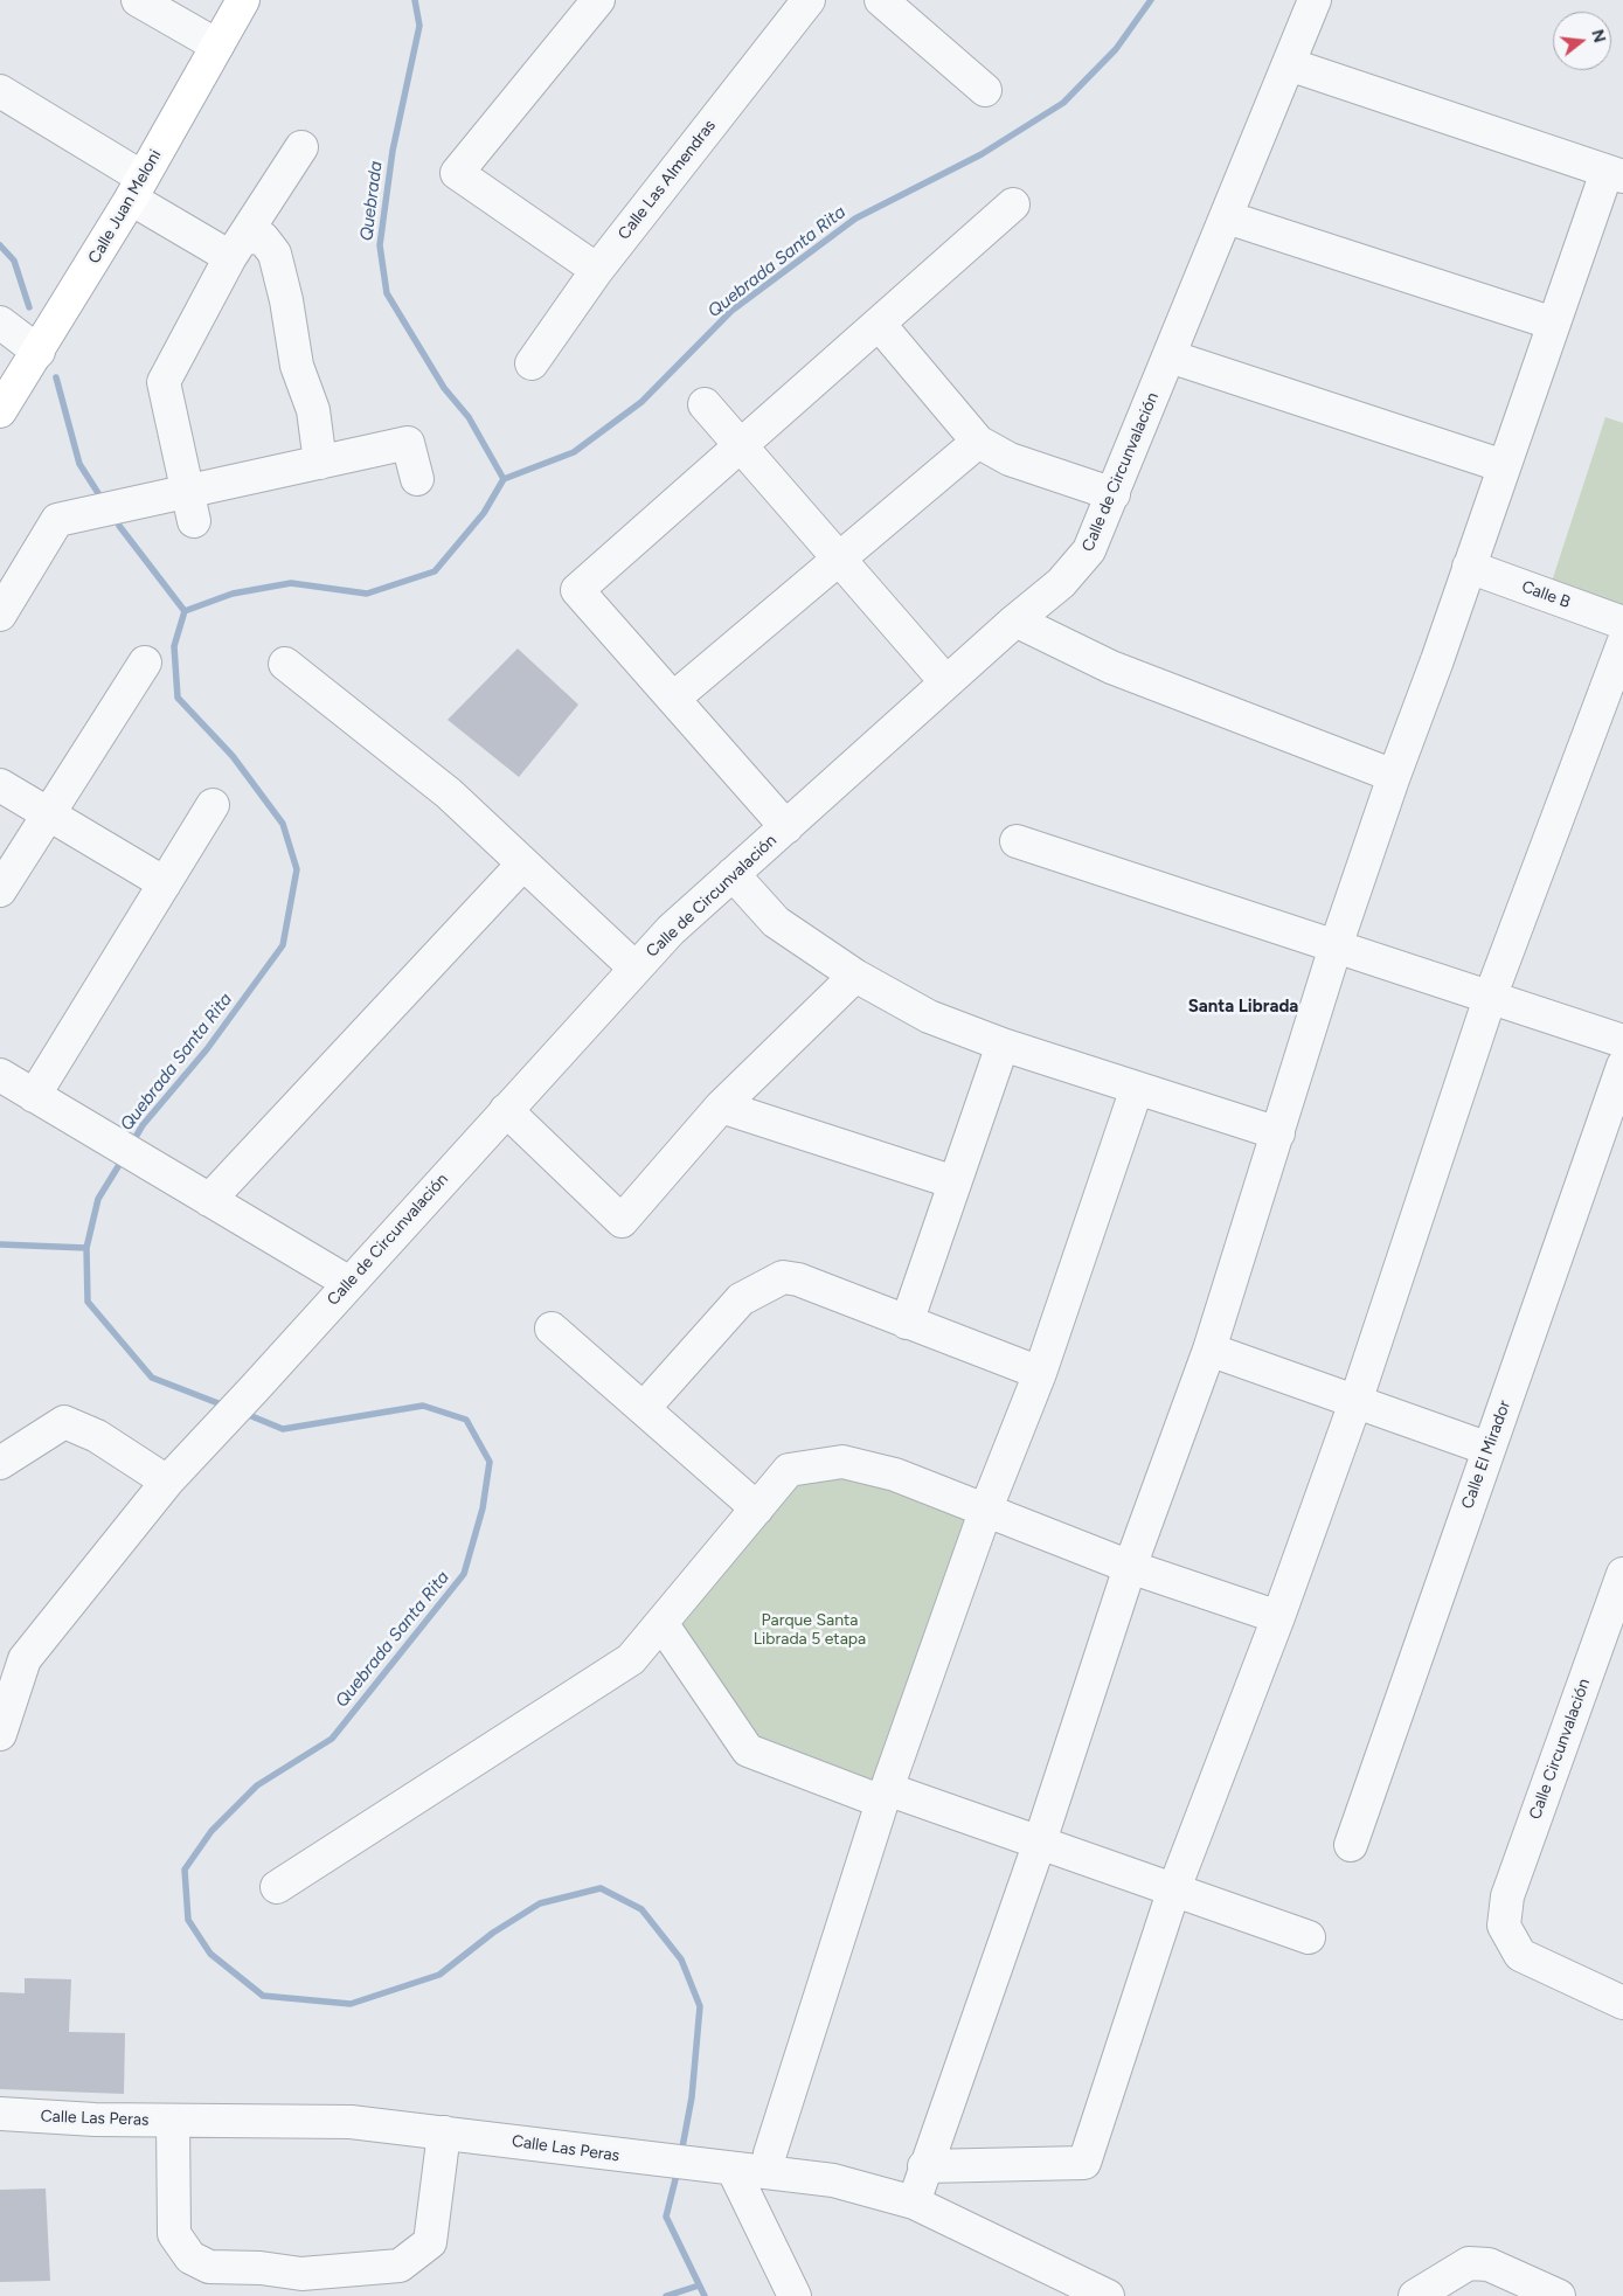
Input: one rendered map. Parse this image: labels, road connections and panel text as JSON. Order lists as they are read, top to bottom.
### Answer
{
  "streets": {
    "main road": ["Calle Juan Meloni"],
    "street": [
      "Calle Las Almendras",
      "Calle de Circunvalación",
      "Calle B",
      "Calle El Mirador",
      "Calle Circunvalación",
      "Calle Las Peras"
    ]
  },
  "districts": ["Santa Librada"],
  "water": ["Quebrada", "Quebrada Santa Rita"],
  "parks": ["Parque Santa Librada 5 etapa"],
  "north": "right"
}
